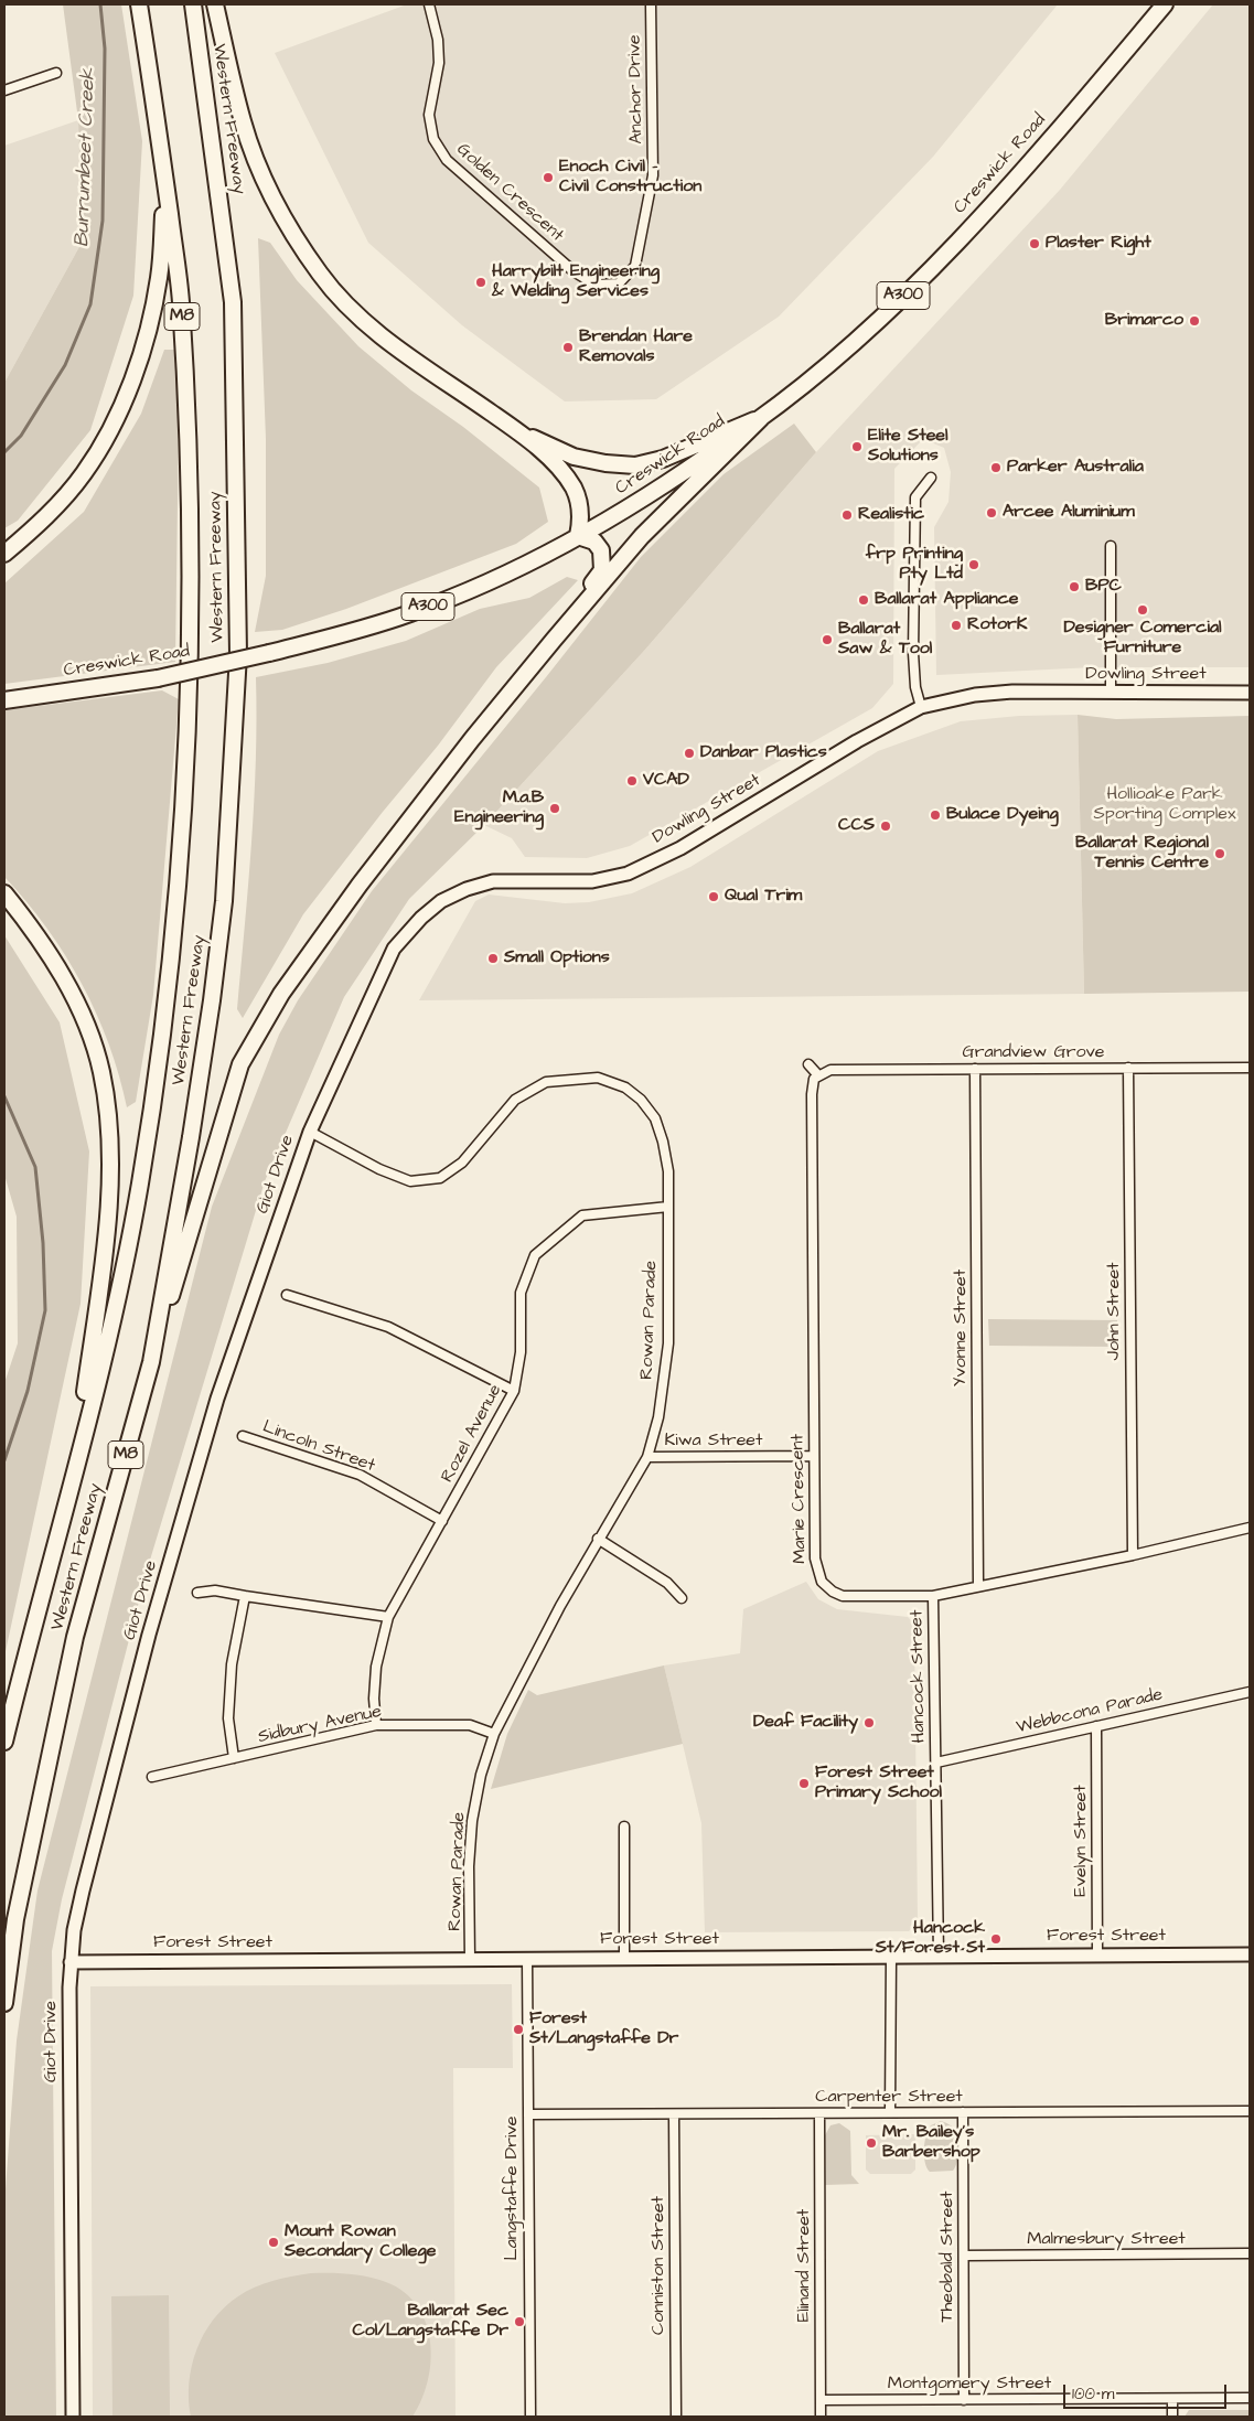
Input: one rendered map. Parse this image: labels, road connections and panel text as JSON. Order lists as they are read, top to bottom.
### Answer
{
  "streets": {
    "highway": [
      "Western Freeway",
      "Creswick Road",
      "A300",
      "M8"
    ],
    "street": [
      "Anchor Drive",
      "Golden Crescent",
      "Dowling Street",
      "Grandview Grove",
      "Giot Drive",
      "John Street",
      "Rowan Parade",
      "Yvonne Street",
      "Rozel Avenue",
      "Kiwa Street",
      "Lincoln Street",
      "Marie Crescent",
      "Hancock Street",
      "Webbcona Parade",
      "Sidbury Avenue",
      "Evelyn Street",
      "Forest Street",
      "Carpenter Street",
      "Langstaffe Drive",
      "Malmesbury Street",
      "Theobald Street",
      "Conniston Street",
      "Elinand Street",
      "Montgomery Street"
    ]
  },
  "crossings": [
    ["Anchor Drive", "Golden Crescent"],
    ["Dowling Street", "Giot Drive"],
    ["Grandview Grove", "John Street"],
    ["Grandview Grove", "Yvonne Street"],
    ["Grandview Grove", "Marie Crescent"],
    ["Giot Drive", "Rowan Parade"],
    ["Giot Drive", "Forest Street"],
    ["John Street", "Marie Crescent"],
    ["Rowan Parade", "Rozel Avenue"],
    ["Rowan Parade", "Kiwa Street"],
    ["Rowan Parade", "Sidbury Avenue"],
    ["Rowan Parade", "Forest Street"],
    ["Yvonne Street", "Marie Crescent"],
    ["Rozel Avenue", "Lincoln Street"],
    ["Rozel Avenue", "Sidbury Avenue"],
    ["Kiwa Street", "Marie Crescent"],
    ["Marie Crescent", "Hancock Street"],
    ["Hancock Street", "Webbcona Parade"],
    ["Hancock Street", "Forest Street"],
    ["Webbcona Parade", "Evelyn Street"],
    ["Evelyn Street", "Forest Street"],
    ["Forest Street", "Langstaffe Drive"],
    ["Carpenter Street", "Langstaffe Drive"],
    ["Carpenter Street", "Theobald Street"],
    ["Carpenter Street", "Conniston Street"],
    ["Carpenter Street", "Elinand Street"],
    ["Malmesbury Street", "Theobald Street"],
    ["Theobald Street", "Montgomery Street"],
    ["Elinand Street", "Montgomery Street"]
  ],
  "water": ["Burrumbeet Creek"],
  "parks": ["Hollioake Park Sporting Complex"],
  "places": [
    "Enoch Civil - Civil Construction",
    "Plaster Right",
    "Harrybilt Engineering & Welding Services",
    "Brimarco",
    "Brendan Hare Removals",
    "Elite Steel Solutions",
    "Parker Australia",
    "Arcee Aluminium",
    "Realistic",
    "frp Printing Pty Ltd",
    "BPC",
    "Ballarat Appliance",
    "Designer Comercial Furniture",
    "RotorK",
    "Ballarat Saw & Tool",
    "Danbar Plastics",
    "VCAD",
    "M.a.B Engineering",
    "Bulace Dyeing",
    "CCS",
    "Ballarat Regional Tennis Centre",
    "Qual Trim",
    "Small Options",
    "Deaf Facility",
    "Forest Street Primary School",
    "Hancock St/Forest St",
    "Forest St/Langstaffe Dr",
    "Mr. Bailey's Barbershop",
    "Mount Rowan Secondary College",
    "Ballarat Sec Col/Langstaffe Dr"
  ],
  "scale_bar": "100 m"
}
